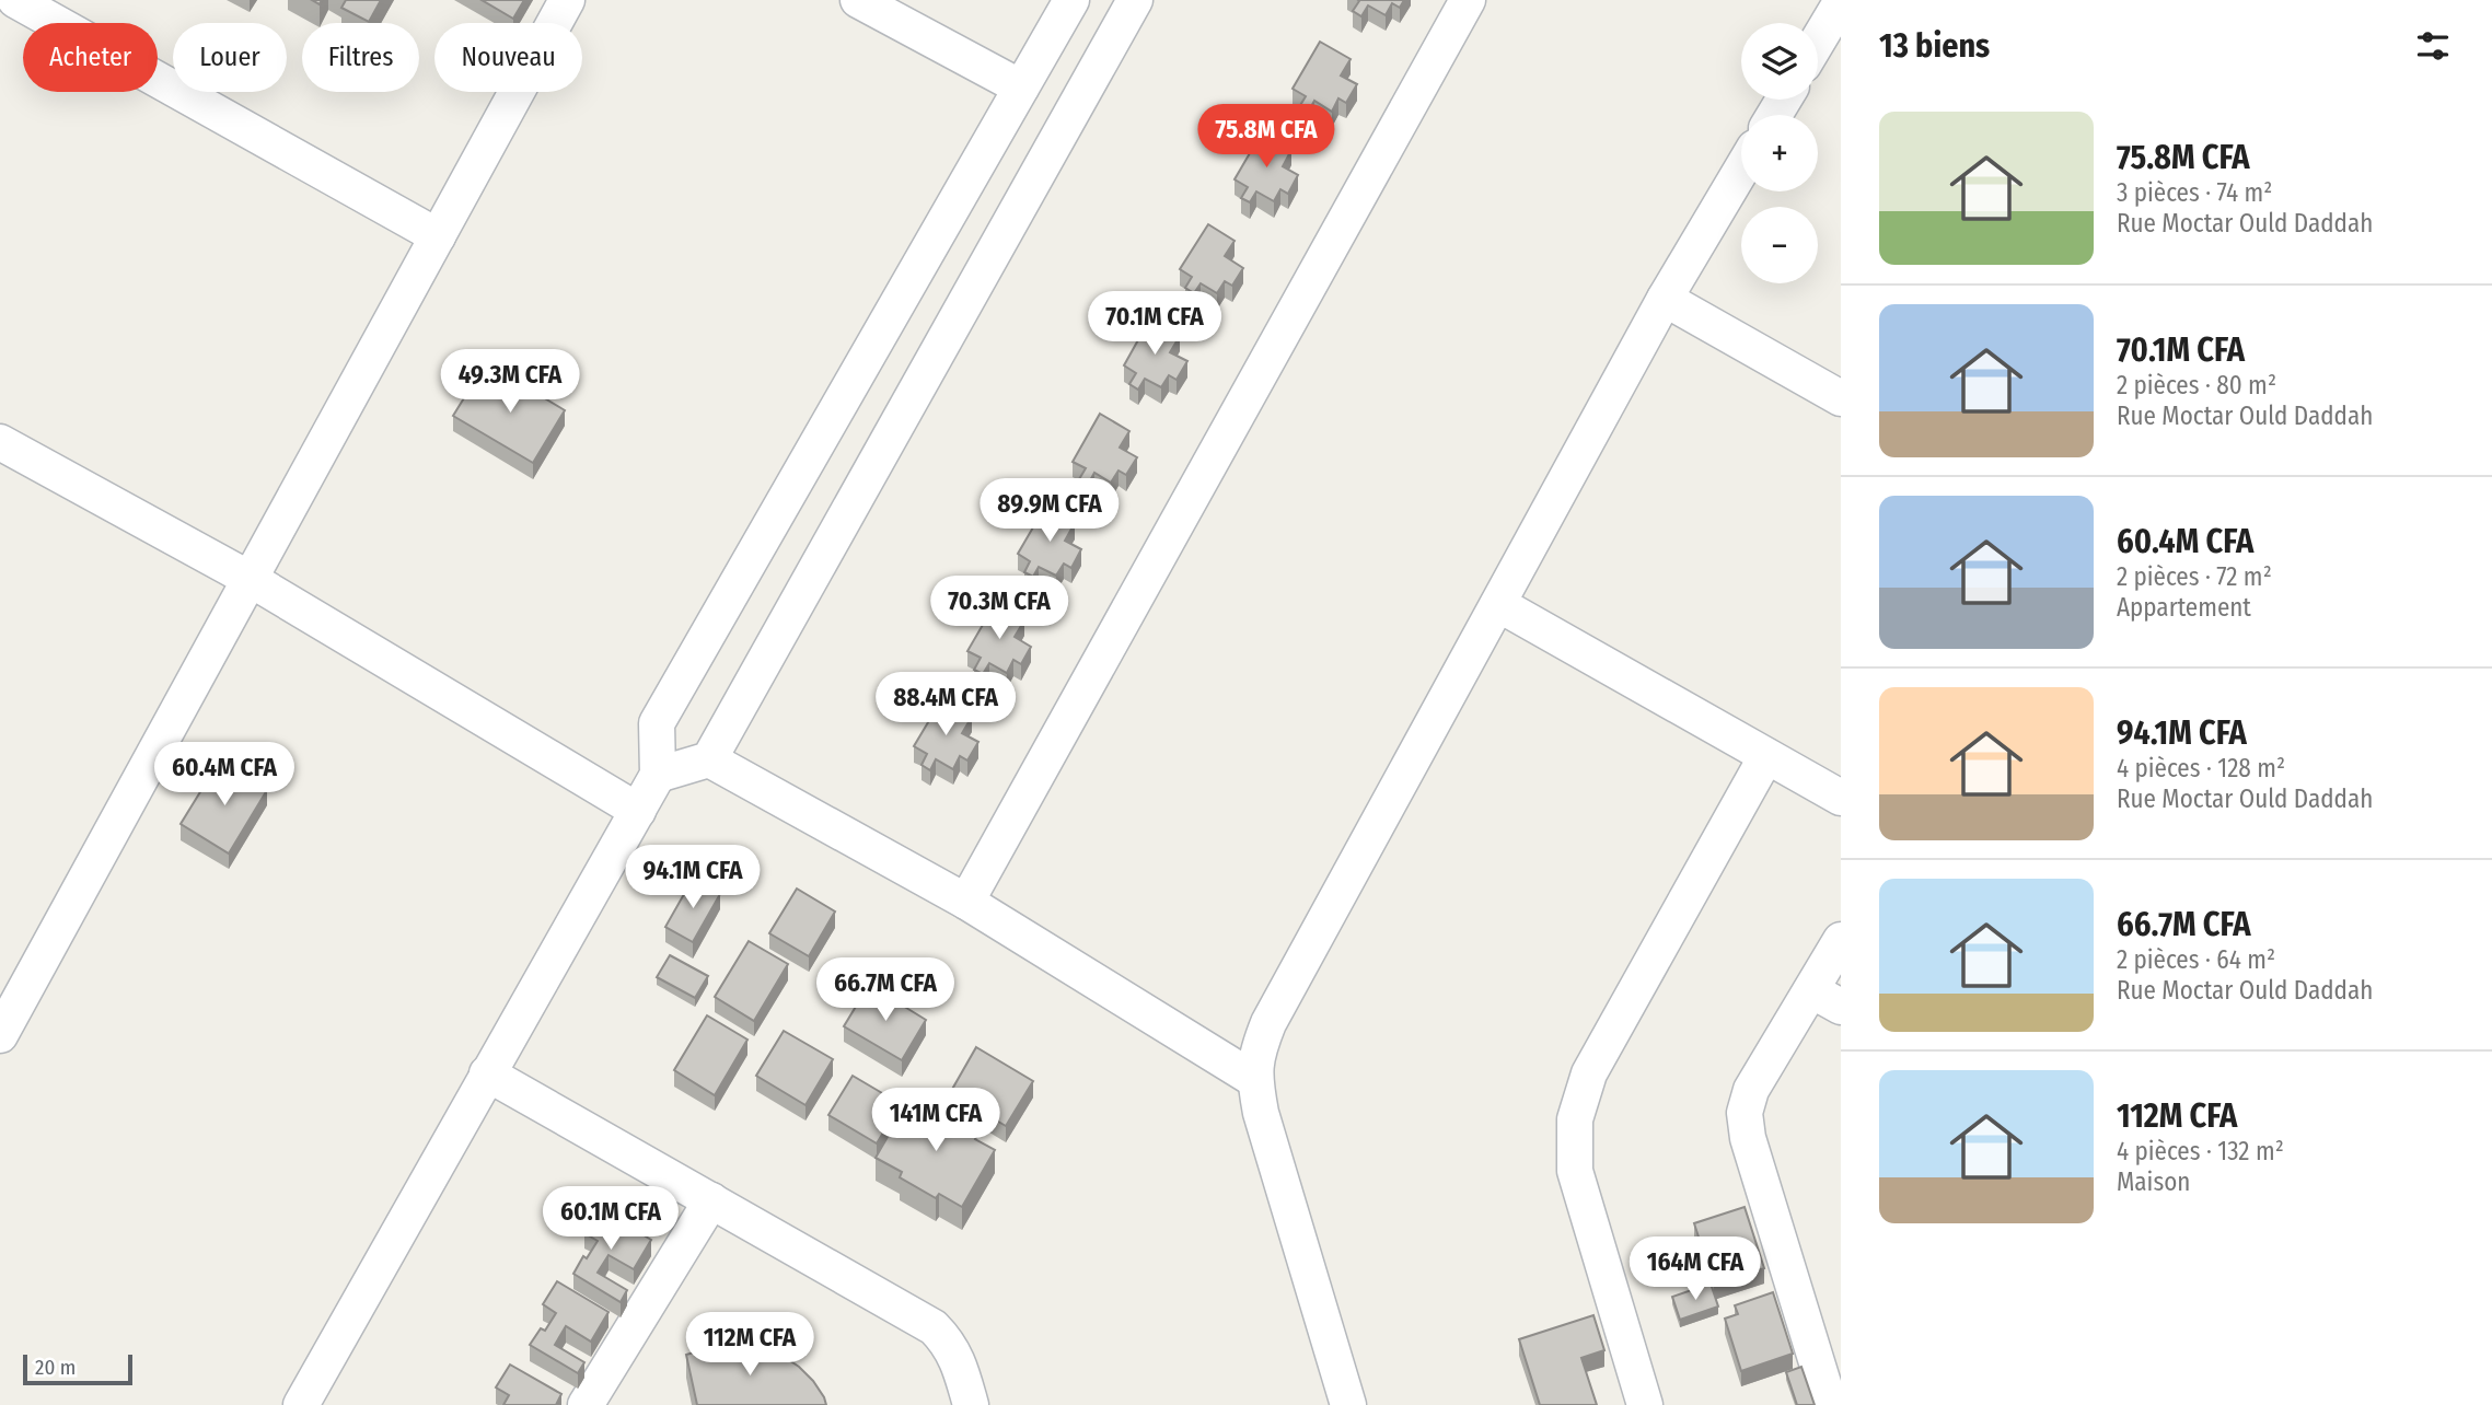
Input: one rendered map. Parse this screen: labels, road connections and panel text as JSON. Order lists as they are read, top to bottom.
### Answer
{
  "scale_bar": "20 m",
  "page": {
    "heading": "13 biens",
    "map_buttons": ["+", "−"],
    "chip": [
      "Acheter",
      "Louer",
      "Filtres",
      "Nouveau"
    ],
    "list": [
      {
        "name": "75.8M CFA",
        "note": "3 pièces · 74 m² · Rue Moctar Ould Daddah"
      },
      {
        "name": "70.1M CFA",
        "note": "2 pièces · 80 m² · Rue Moctar Ould Daddah"
      },
      {
        "name": "60.4M CFA",
        "note": "2 pièces · 72 m² · Appartement"
      },
      {
        "name": "94.1M CFA",
        "note": "4 pièces · 128 m² · Rue Moctar Ould Daddah"
      },
      {
        "name": "66.7M CFA",
        "note": "2 pièces · 64 m² · Rue Moctar Ould Daddah"
      },
      {
        "name": "112M CFA",
        "note": "4 pièces · 132 m² · Maison"
      }
    ],
    "price": [
      "75.8M CFA",
      "70.1M CFA",
      "49.3M CFA",
      "89.9M CFA",
      "70.3M CFA",
      "88.4M CFA",
      "60.4M CFA",
      "94.1M CFA",
      "66.7M CFA",
      "141M CFA",
      "60.1M CFA",
      "164M CFA",
      "112M CFA"
    ],
    "scale": "20 m"
  }
}
